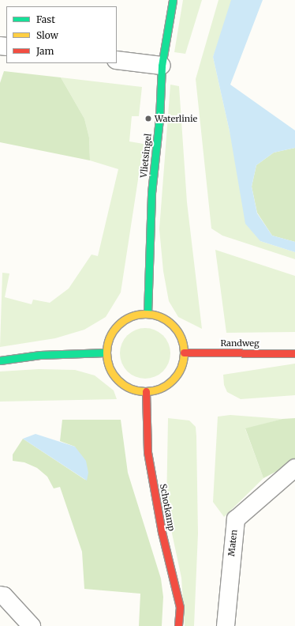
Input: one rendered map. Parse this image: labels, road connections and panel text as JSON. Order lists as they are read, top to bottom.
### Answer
{
  "streets": {
    "street": [
      "Vlietsingel",
      "Randweg",
      "Schotkamp",
      "Maten"
    ]
  },
  "crossings": [
    ["Vlietsingel", "Randweg"],
    ["Vlietsingel", "Schotkamp"],
    ["Randweg", "Schotkamp"]
  ],
  "places": ["Waterlinie"],
  "legend": ["Fast", "Slow", "Jam"]
}
